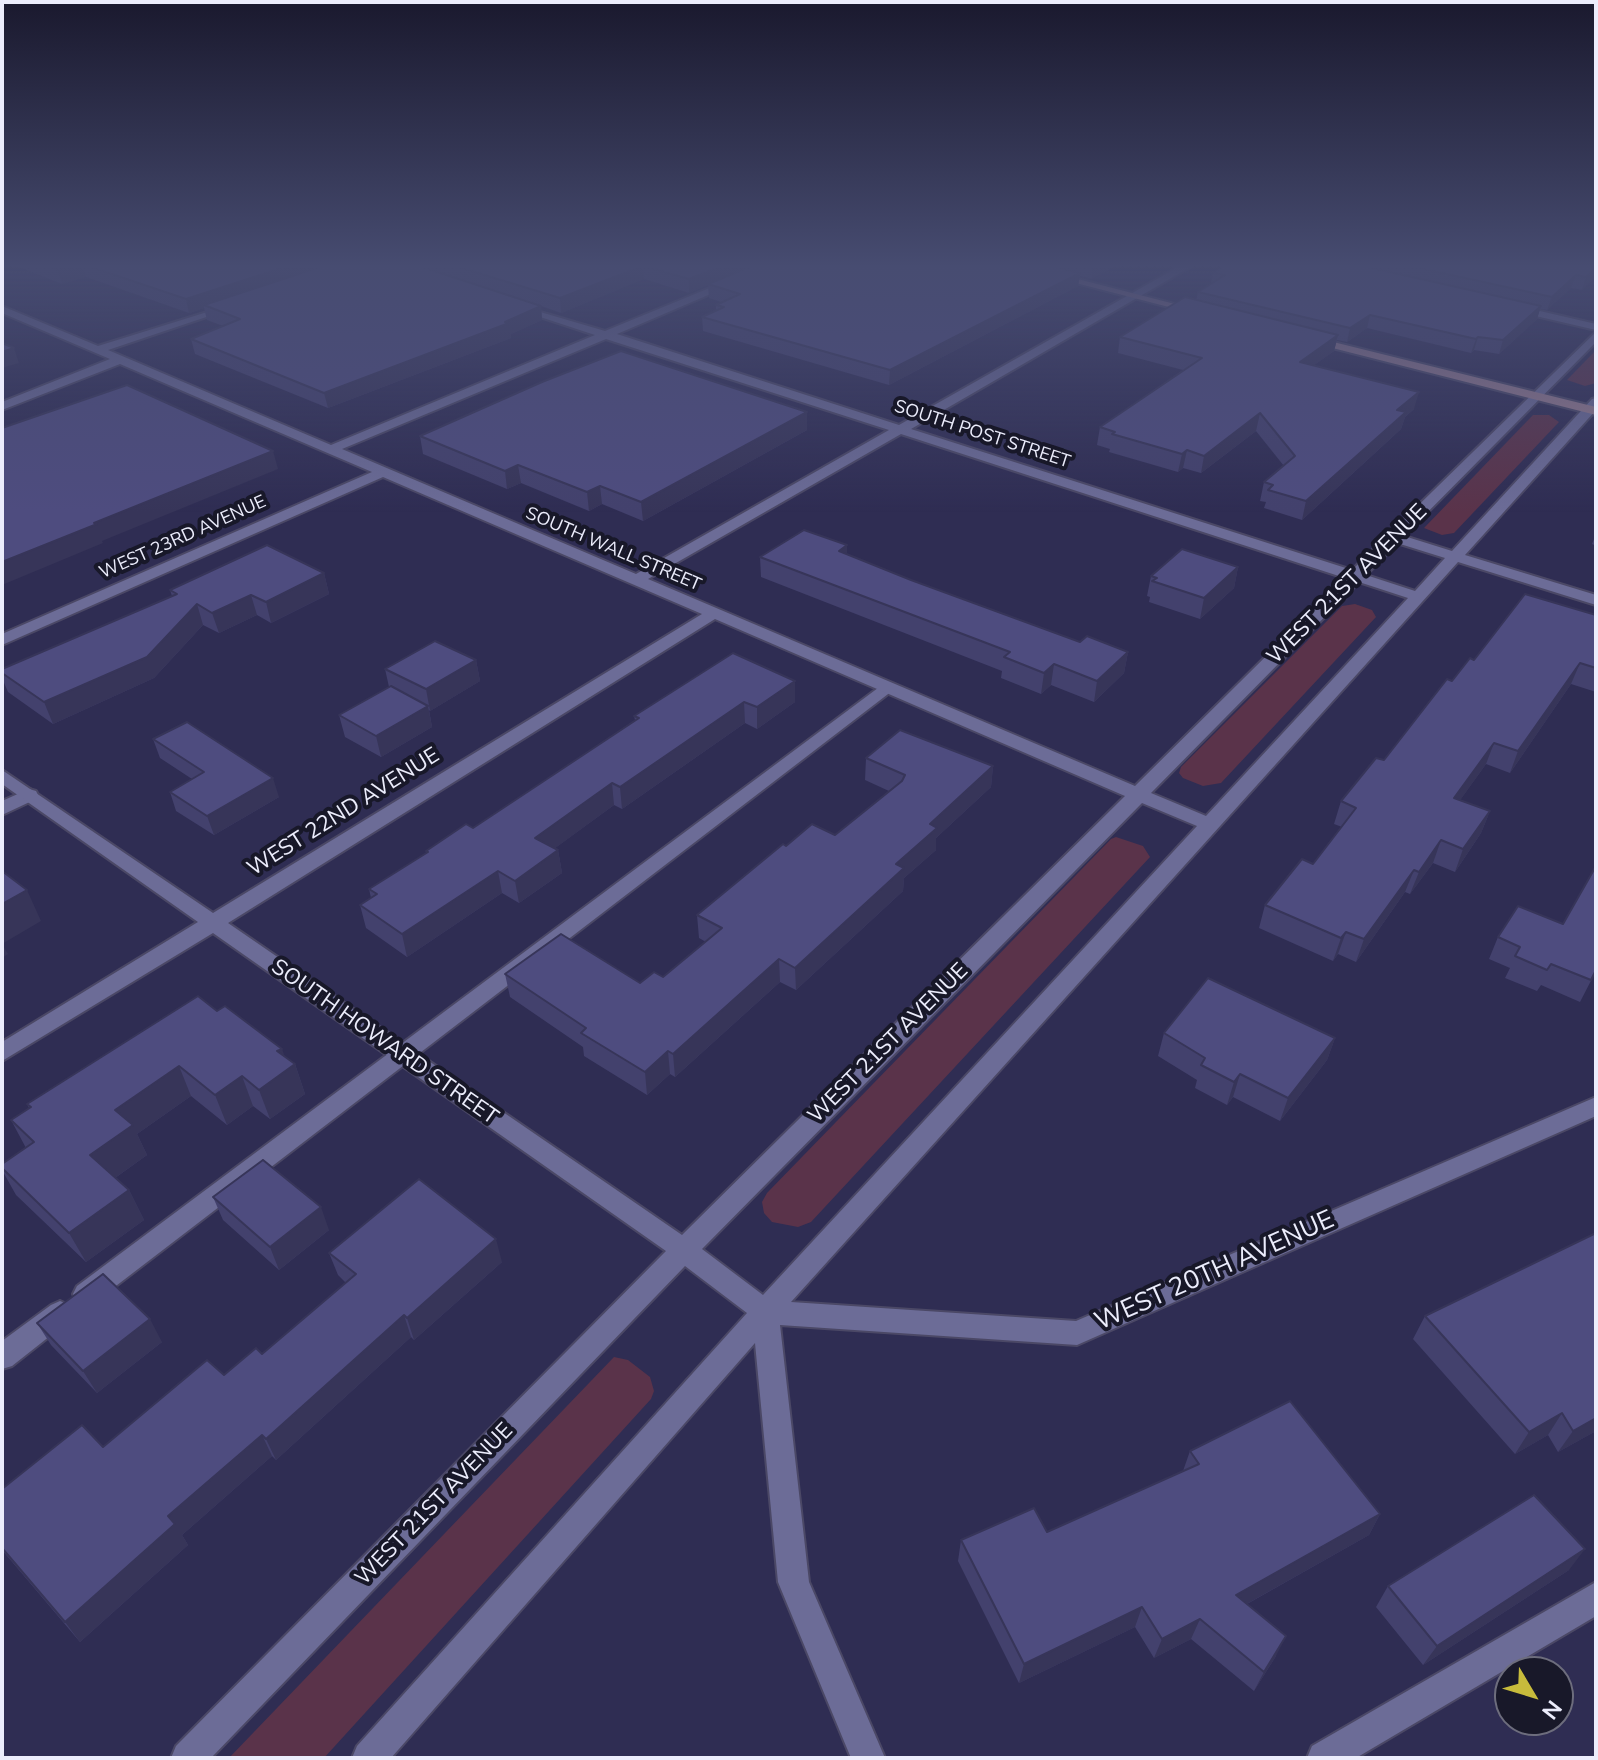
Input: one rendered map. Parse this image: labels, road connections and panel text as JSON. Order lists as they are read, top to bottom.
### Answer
{
  "streets": {
    "street": [
      "SOUTH POST STREET",
      "WEST 23RD AVENUE",
      "SOUTH WALL STREET",
      "WEST 21ST AVENUE",
      "WEST 22ND AVENUE",
      "SOUTH HOWARD STREET",
      "WEST 20TH AVENUE"
    ]
  },
  "crossings": [
    ["SOUTH POST STREET", "WEST 21ST AVENUE"],
    ["WEST 23RD AVENUE", "SOUTH WALL STREET"],
    ["SOUTH WALL STREET", "WEST 21ST AVENUE"],
    ["SOUTH WALL STREET", "WEST 22ND AVENUE"],
    ["WEST 21ST AVENUE", "SOUTH HOWARD STREET"],
    ["WEST 22ND AVENUE", "SOUTH HOWARD STREET"],
    ["SOUTH HOWARD STREET", "WEST 20TH AVENUE"]
  ],
  "north": "bottom right"
}
